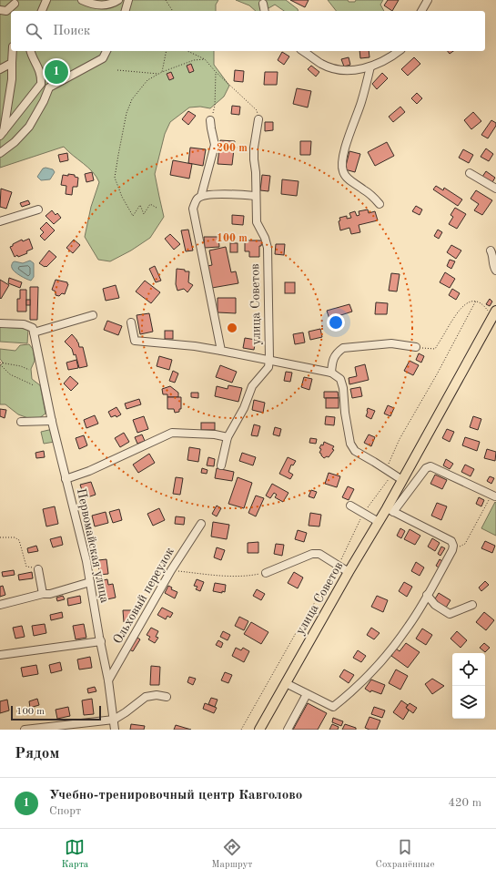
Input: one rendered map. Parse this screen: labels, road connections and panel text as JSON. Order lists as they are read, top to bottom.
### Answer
{
  "streets": {
    "main road": ["улица Советов"],
    "street": ["Первомайская улица", "Ольховый переулок"]
  },
  "crossings": [
    ["Первомайская улица", "Ольховый переулок"]
  ],
  "scale_bar": "100 m",
  "page": {
    "search": "Поиск",
    "pins": "1",
    "scale": "100 m",
    "heading": "Рядом",
    "list": [
      {
        "mark": "1",
        "name": "Учебно-тренировочный центр Кавголово",
        "note": "Спорт",
        "value": "420 m"
      }
    ],
    "nav": ["Карта", "Маршрут", "Сохранённые"]
  },
  "rings": ["200 m", "100 m"]
}
